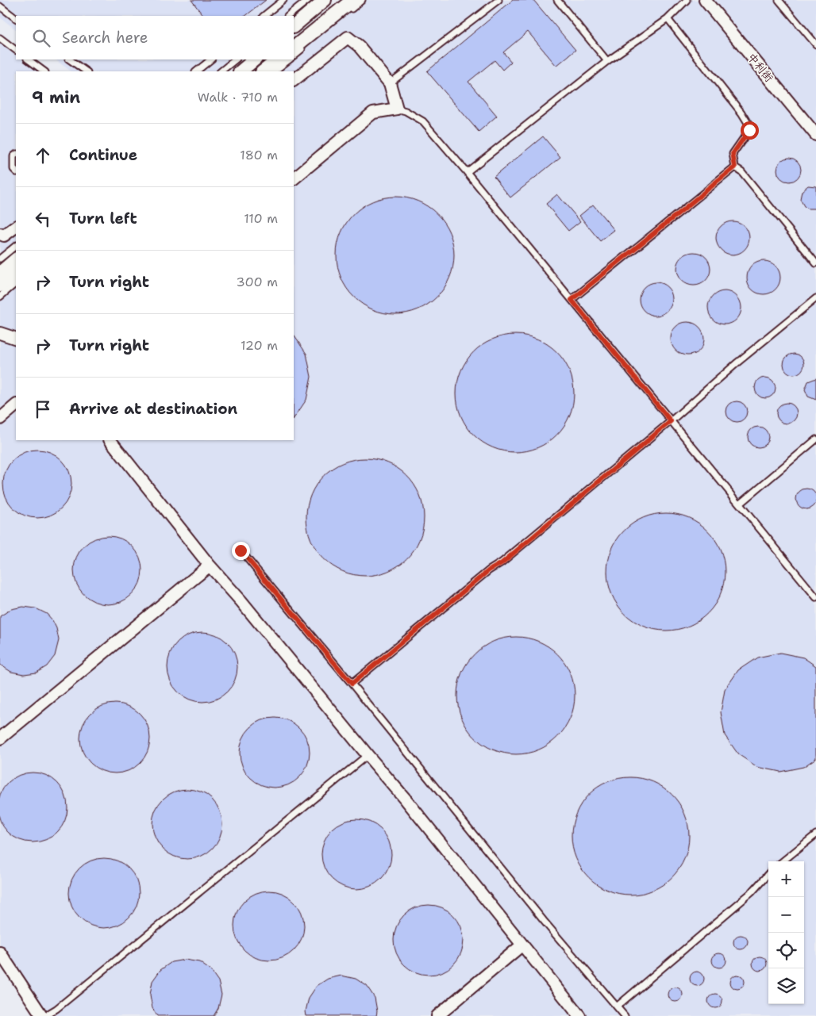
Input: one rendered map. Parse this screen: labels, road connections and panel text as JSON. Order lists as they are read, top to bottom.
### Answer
{
  "streets": {
    "street": ["中利街"]
  },
  "page": {
    "search": "Search here",
    "heading": ["9 min", "Walk · 710 m"],
    "list": [
      ["Continue", "180 m"],
      ["Turn left", "110 m"],
      ["Turn right", "300 m"],
      ["Turn right", "120 m"],
      "Arrive at destination"
    ],
    "map_buttons": ["+", "−"]
  }
}
